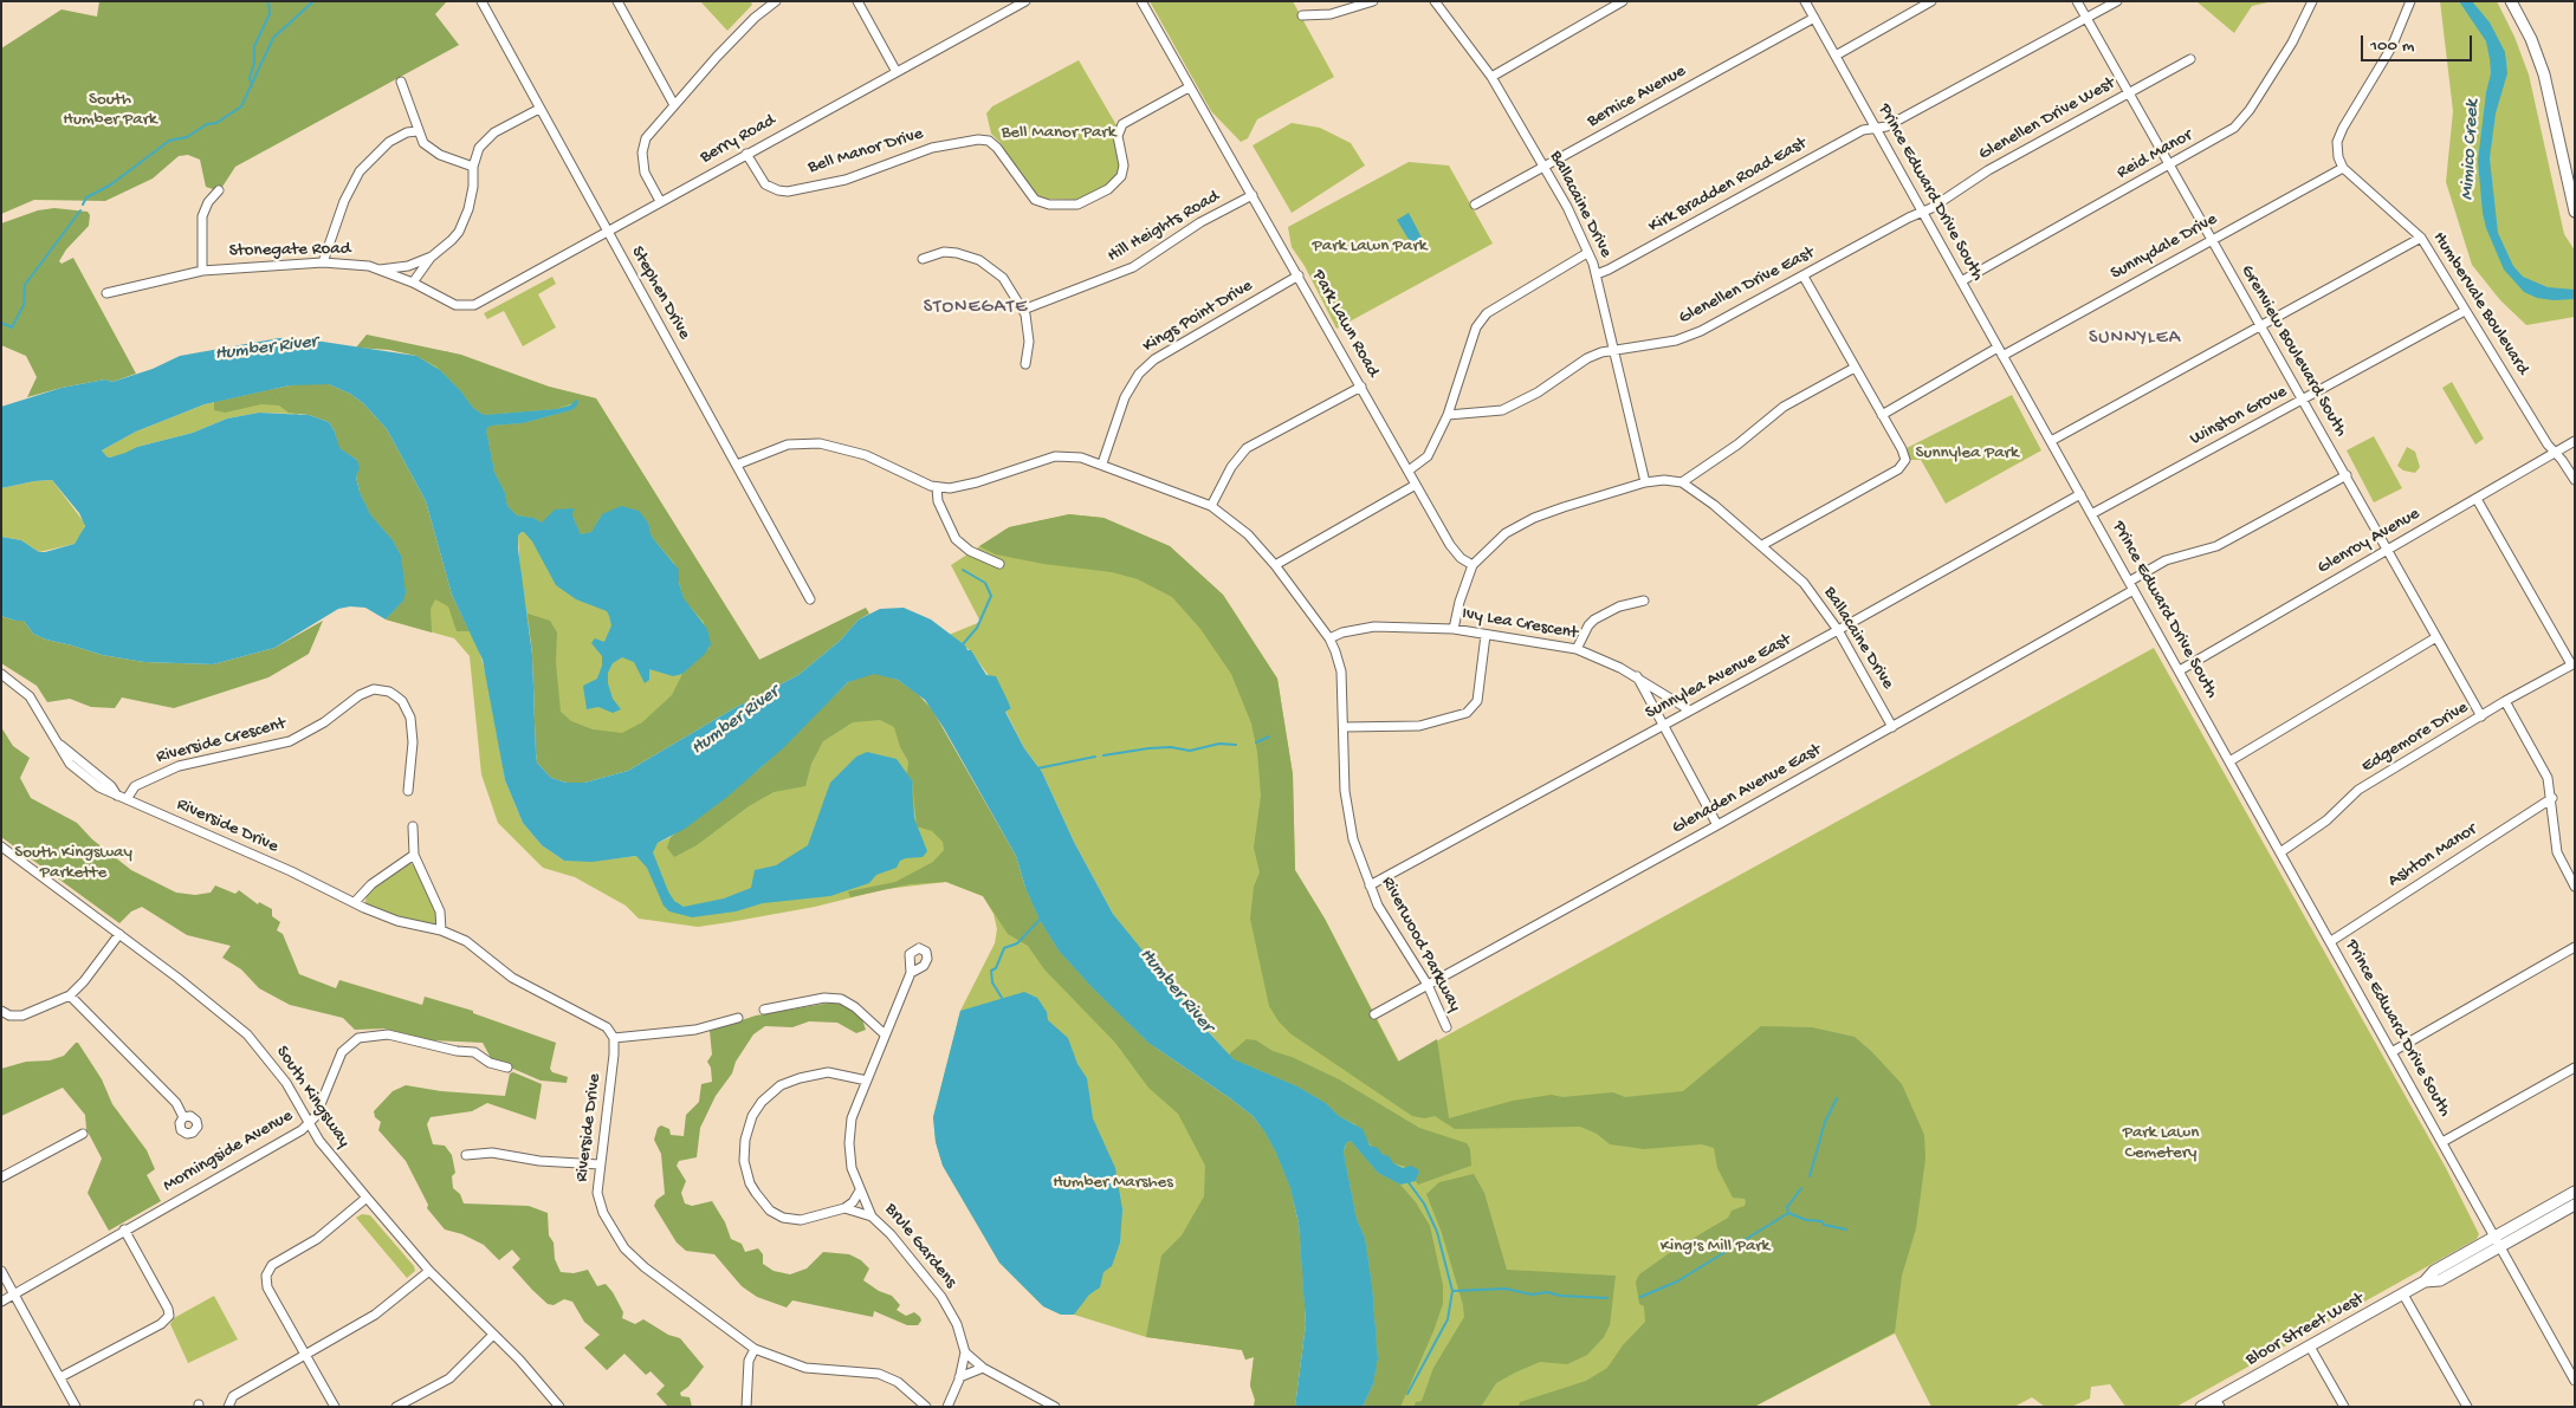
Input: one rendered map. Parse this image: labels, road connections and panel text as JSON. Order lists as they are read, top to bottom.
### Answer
{
  "streets": {
    "main road": ["Bloor Street West"],
    "street": [
      "Bernice Avenue",
      "Glenellen Drive West",
      "Berry Road",
      "Bell Manor Drive",
      "Reid Manor",
      "Kirk Bradden Road East",
      "Prince Edward Drive South",
      "Ballacaine Drive",
      "Hill Heights Road",
      "Sunnydale Drive",
      "Stonegate Road",
      "Glenellen Drive East",
      "Stephen Drive",
      "Humbervale Boulevard",
      "Kings Point Drive",
      "Park Lawn Road",
      "Grenview Boulevard South",
      "Winston Grove",
      "Glenroy Avenue",
      "Ivy Lea Crescent",
      "Sunnylea Avenue East",
      "Edgemore Drive",
      "Riverside Crescent",
      "Glenaden Avenue East",
      "Riverside Drive",
      "Ashton Manor",
      "Riverwood Parkway",
      "South Kingsway",
      "Morningside Avenue",
      "Brule Gardens"
    ]
  },
  "crossings": [
    ["Bernice Avenue", "Prince Edward Drive South"],
    ["Bernice Avenue", "Ballacaine Drive"],
    ["Glenellen Drive West", "Prince Edward Drive South"],
    ["Glenellen Drive West", "Glenellen Drive East"],
    ["Glenellen Drive West", "Grenview Boulevard South"],
    ["Berry Road", "Bell Manor Drive"],
    ["Berry Road", "Stonegate Road"],
    ["Berry Road", "Stephen Drive"],
    ["Bell Manor Drive", "Park Lawn Road"],
    ["Reid Manor", "Prince Edward Drive South"],
    ["Reid Manor", "Grenview Boulevard South"],
    ["Kirk Bradden Road East", "Prince Edward Drive South"],
    ["Kirk Bradden Road East", "Ballacaine Drive"],
    ["Kirk Bradden Road East", "Grenview Boulevard South"],
    ["Prince Edward Drive South", "Sunnydale Drive"],
    ["Prince Edward Drive South", "Glenellen Drive East"],
    ["Prince Edward Drive South", "Winston Grove"],
    ["Prince Edward Drive South", "Glenroy Avenue"],
    ["Prince Edward Drive South", "Sunnylea Avenue East"],
    ["Prince Edward Drive South", "Edgemore Drive"],
    ["Prince Edward Drive South", "Glenaden Avenue East"],
    ["Prince Edward Drive South", "Ashton Manor"],
    ["Prince Edward Drive South", "Bloor Street West"],
    ["Ballacaine Drive", "Glenellen Drive East"],
    ["Ballacaine Drive", "Sunnylea Avenue East"],
    ["Ballacaine Drive", "Glenaden Avenue East"],
    ["Hill Heights Road", "Park Lawn Road"],
    ["Sunnydale Drive", "Humbervale Boulevard"],
    ["Sunnydale Drive", "Grenview Boulevard South"],
    ["Stephen Drive", "Riverwood Parkway"],
    ["Humbervale Boulevard", "Winston Grove"],
    ["Humbervale Boulevard", "Glenroy Avenue"],
    ["Kings Point Drive", "Park Lawn Road"],
    ["Kings Point Drive", "Riverwood Parkway"],
    ["Grenview Boulevard South", "Winston Grove"],
    ["Grenview Boulevard South", "Glenroy Avenue"],
    ["Grenview Boulevard South", "Edgemore Drive"],
    ["Ivy Lea Crescent", "Sunnylea Avenue East"],
    ["Ivy Lea Crescent", "Riverwood Parkway"],
    ["Sunnylea Avenue East", "Riverwood Parkway"],
    ["Riverside Crescent", "Riverside Drive"],
    ["Glenaden Avenue East", "Riverwood Parkway"],
    ["South Kingsway", "Morningside Avenue"]
  ],
  "districts": ["STONEGATE", "SUNNYLEA"],
  "water": ["Mimico Creek", "Humber River"],
  "parks": [
    "South Humber Park",
    "Bell Manor Park",
    "Park Lawn Park",
    "Sunnylea Park",
    "South Kingsway Parkette",
    "Park Lawn Cemetery",
    "Humber Marshes",
    "King's Mill Park"
  ],
  "scale_bar": "100 m"
}
